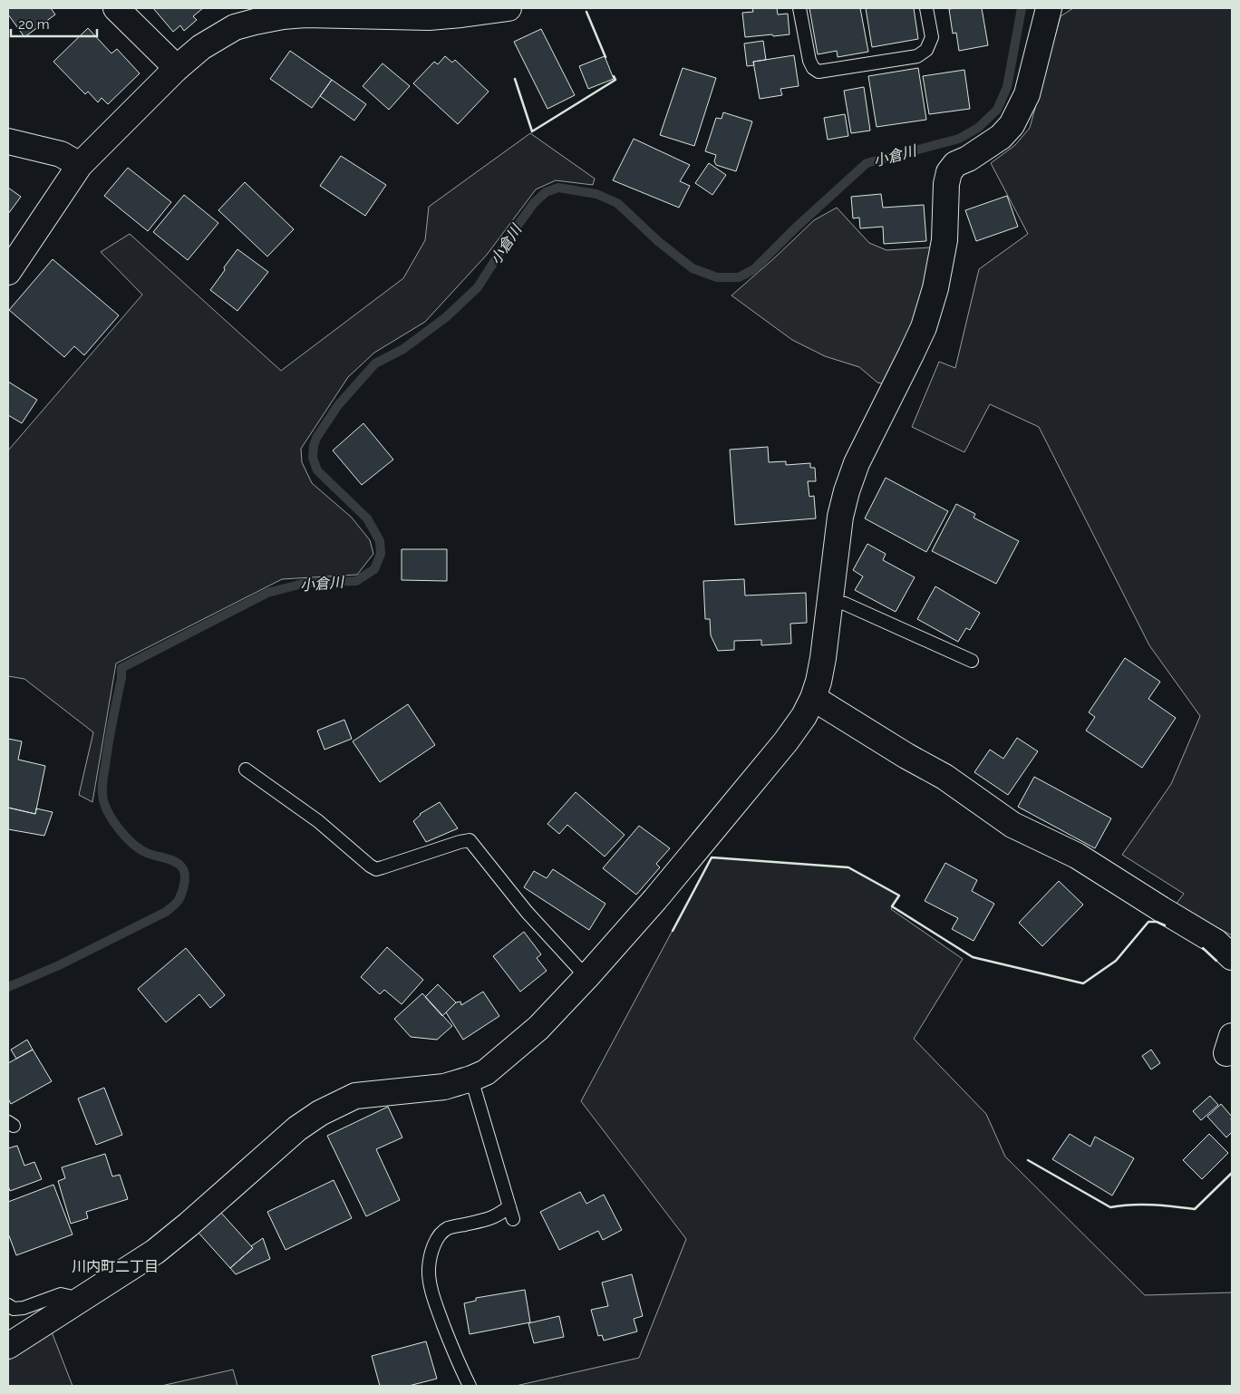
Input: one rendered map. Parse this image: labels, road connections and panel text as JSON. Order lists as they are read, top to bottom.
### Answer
{
  "districts": ["川内町二丁目"],
  "water": ["小倉川"],
  "scale_bar": "20 m"
}
